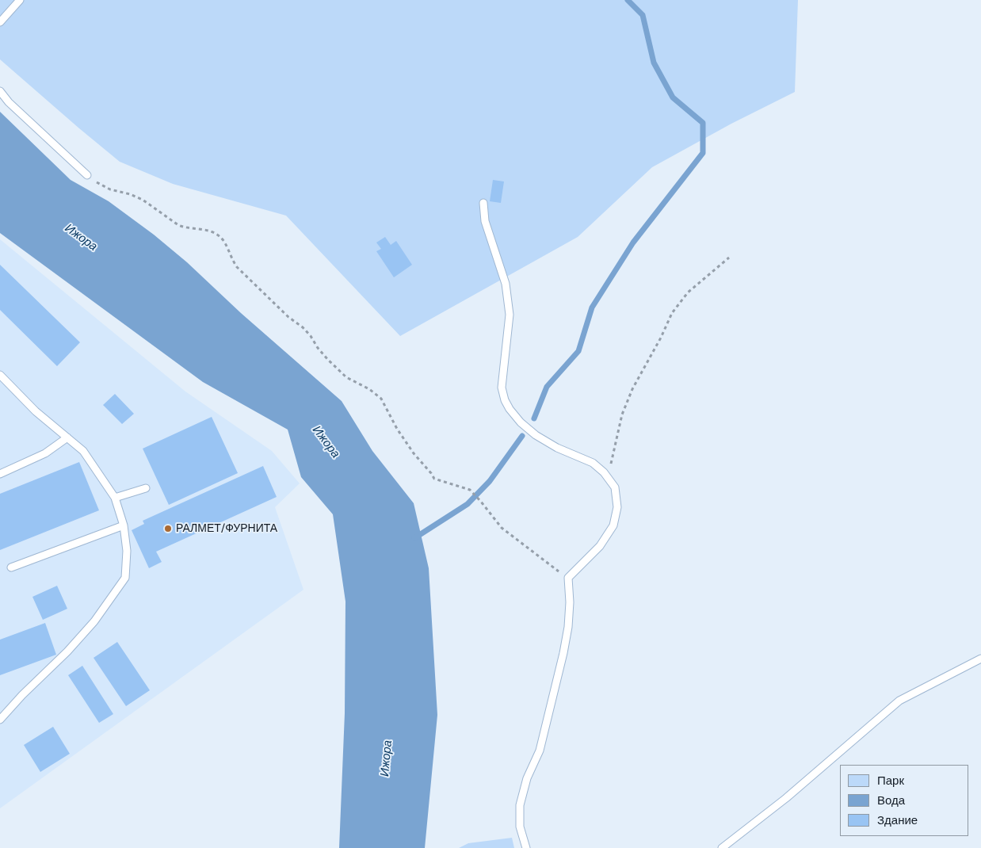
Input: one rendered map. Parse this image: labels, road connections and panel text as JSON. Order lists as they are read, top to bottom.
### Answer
{
  "water": ["Ижора"],
  "places": ["РАЛМЕТ/ФУРНИТА"],
  "legend": ["Парк", "Вода", "Здание"]
}
